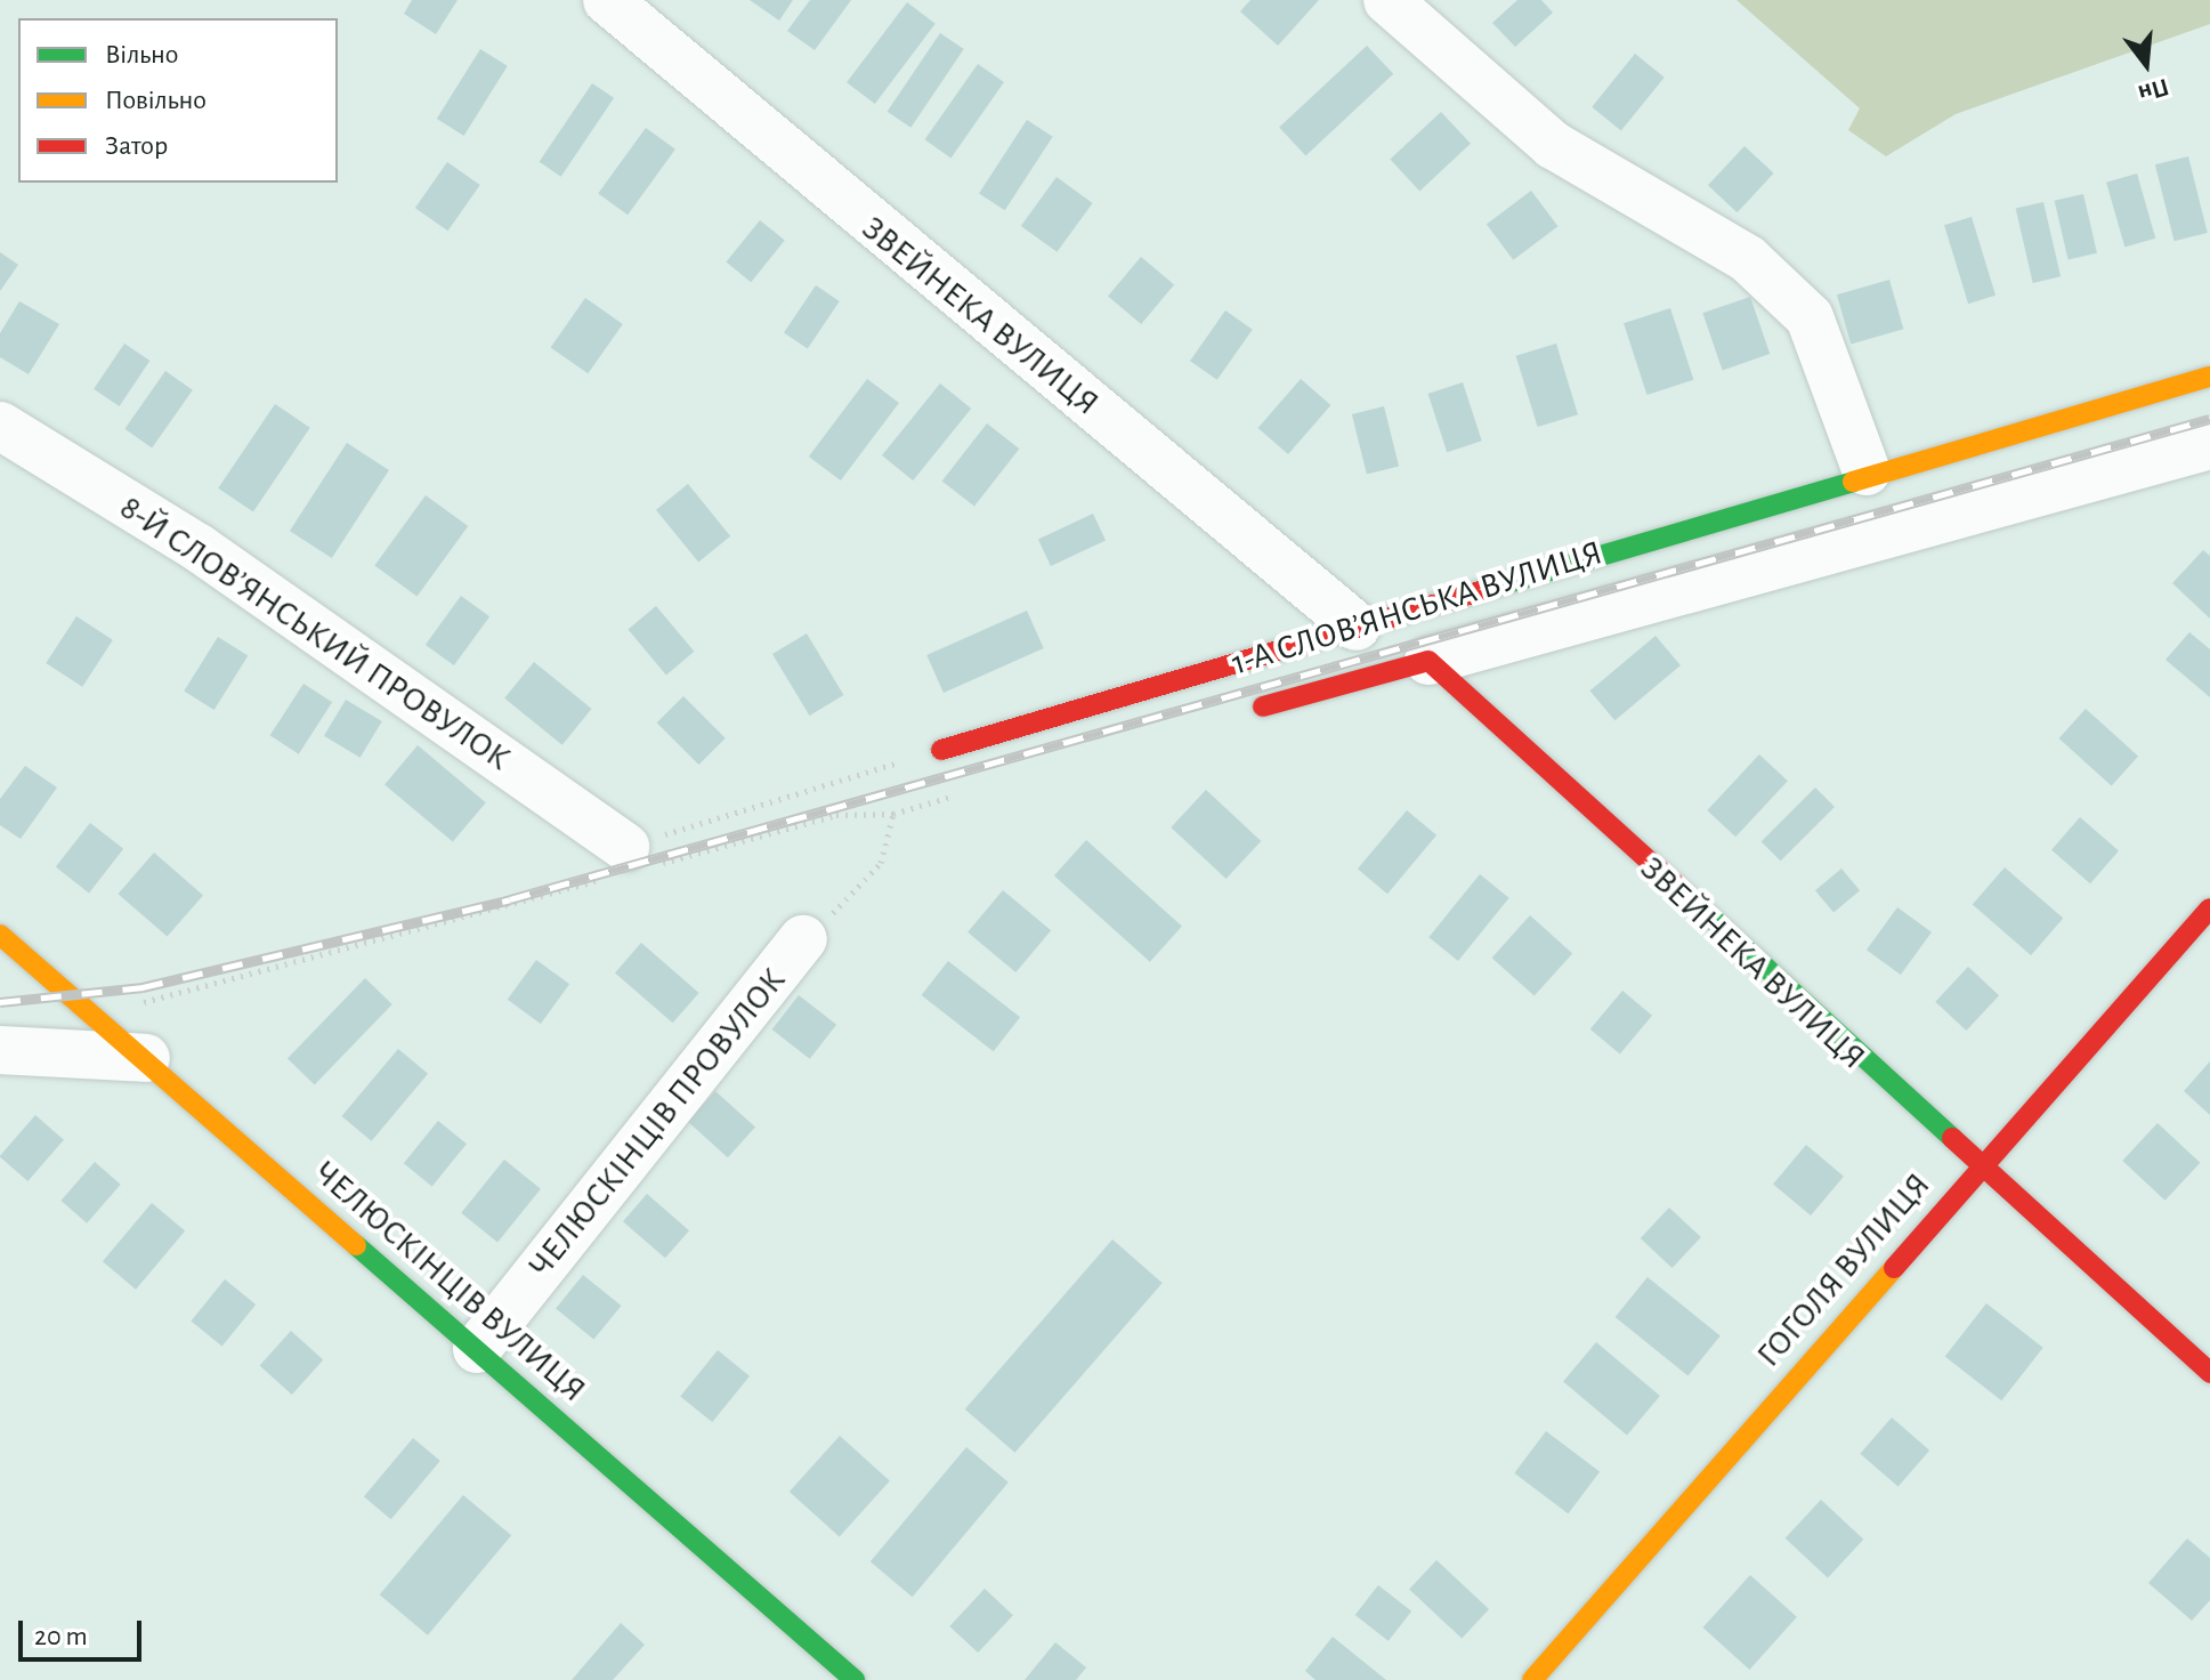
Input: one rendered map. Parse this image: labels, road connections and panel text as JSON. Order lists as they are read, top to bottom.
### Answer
{
  "streets": {
    "street": [
      "ЗВЕЙНЕКА ВУЛИЦЯ",
      "1-А СЛОВ’ЯНСЬКА ВУЛИЦЯ",
      "8-Й СЛОВ’ЯНСЬКИЙ ПРОВУЛОК",
      "ЧЕЛЮСКІНЦІВ ПРОВУЛОК",
      "ГОГОЛЯ ВУЛИЦЯ",
      "ЧЕЛЮСКІНЦІВ ВУЛИЦЯ"
    ]
  },
  "crossings": [
    ["ЗВЕЙНЕКА ВУЛИЦЯ", "1-А СЛОВ’ЯНСЬКА ВУЛИЦЯ"],
    ["ЗВЕЙНЕКА ВУЛИЦЯ", "ГОГОЛЯ ВУЛИЦЯ"],
    ["ЧЕЛЮСКІНЦІВ ПРОВУЛОК", "ЧЕЛЮСКІНЦІВ ВУЛИЦЯ"]
  ],
  "legend": ["Вільно", "Повільно", "Затор"],
  "scale_bar": "20 m",
  "north": "bottom"
}
